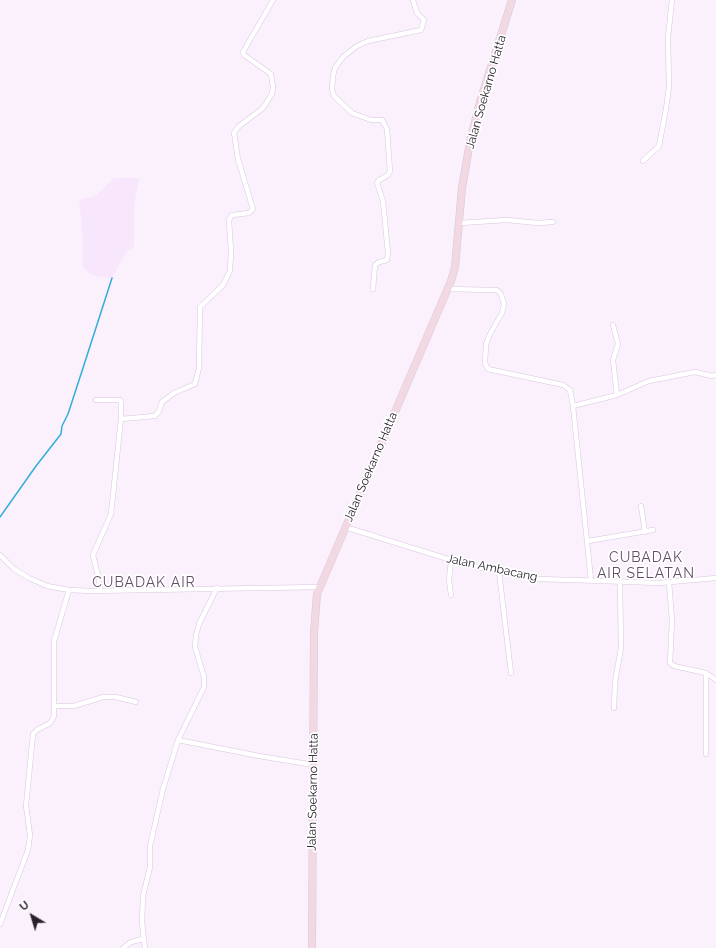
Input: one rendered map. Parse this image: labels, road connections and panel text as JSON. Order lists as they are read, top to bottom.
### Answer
{
  "streets": {
    "street": ["Jalan Soekarno Hatta", "Jalan Ambacang"]
  },
  "crossings": [
    ["Jalan Soekarno Hatta", "Jalan Ambacang"]
  ],
  "districts": ["CUBADAK AIR SELATAN", "CUBADAK AIR"],
  "north": "top left"
}
